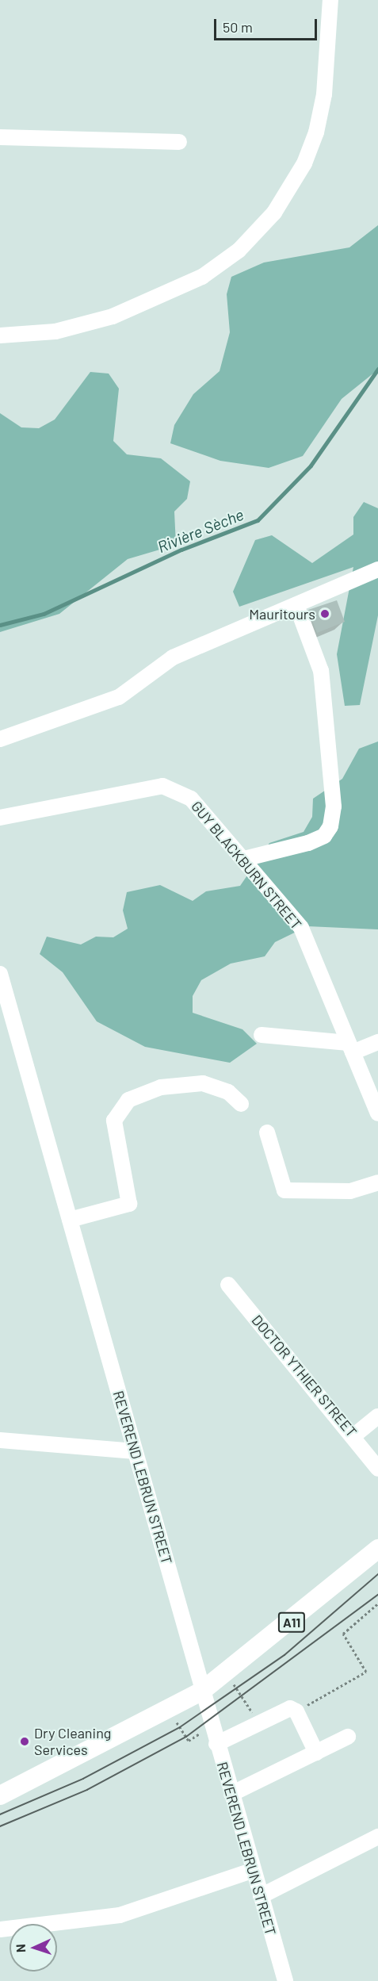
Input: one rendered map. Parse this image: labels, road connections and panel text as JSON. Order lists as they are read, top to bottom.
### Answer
{
  "streets": {
    "main road": ["A11"],
    "street": ["GUY BLACKBURN STREET", "DOCTOR YTHIER STREET", "REVEREND LEBRUN STREET"]
  },
  "crossings": [
    ["REVEREND LEBRUN STREET", "A11"]
  ],
  "water": ["Rivière Sèche"],
  "places": ["Mauritours", "Dry Cleaning Services"],
  "scale_bar": "50 m",
  "north": "left"
}
